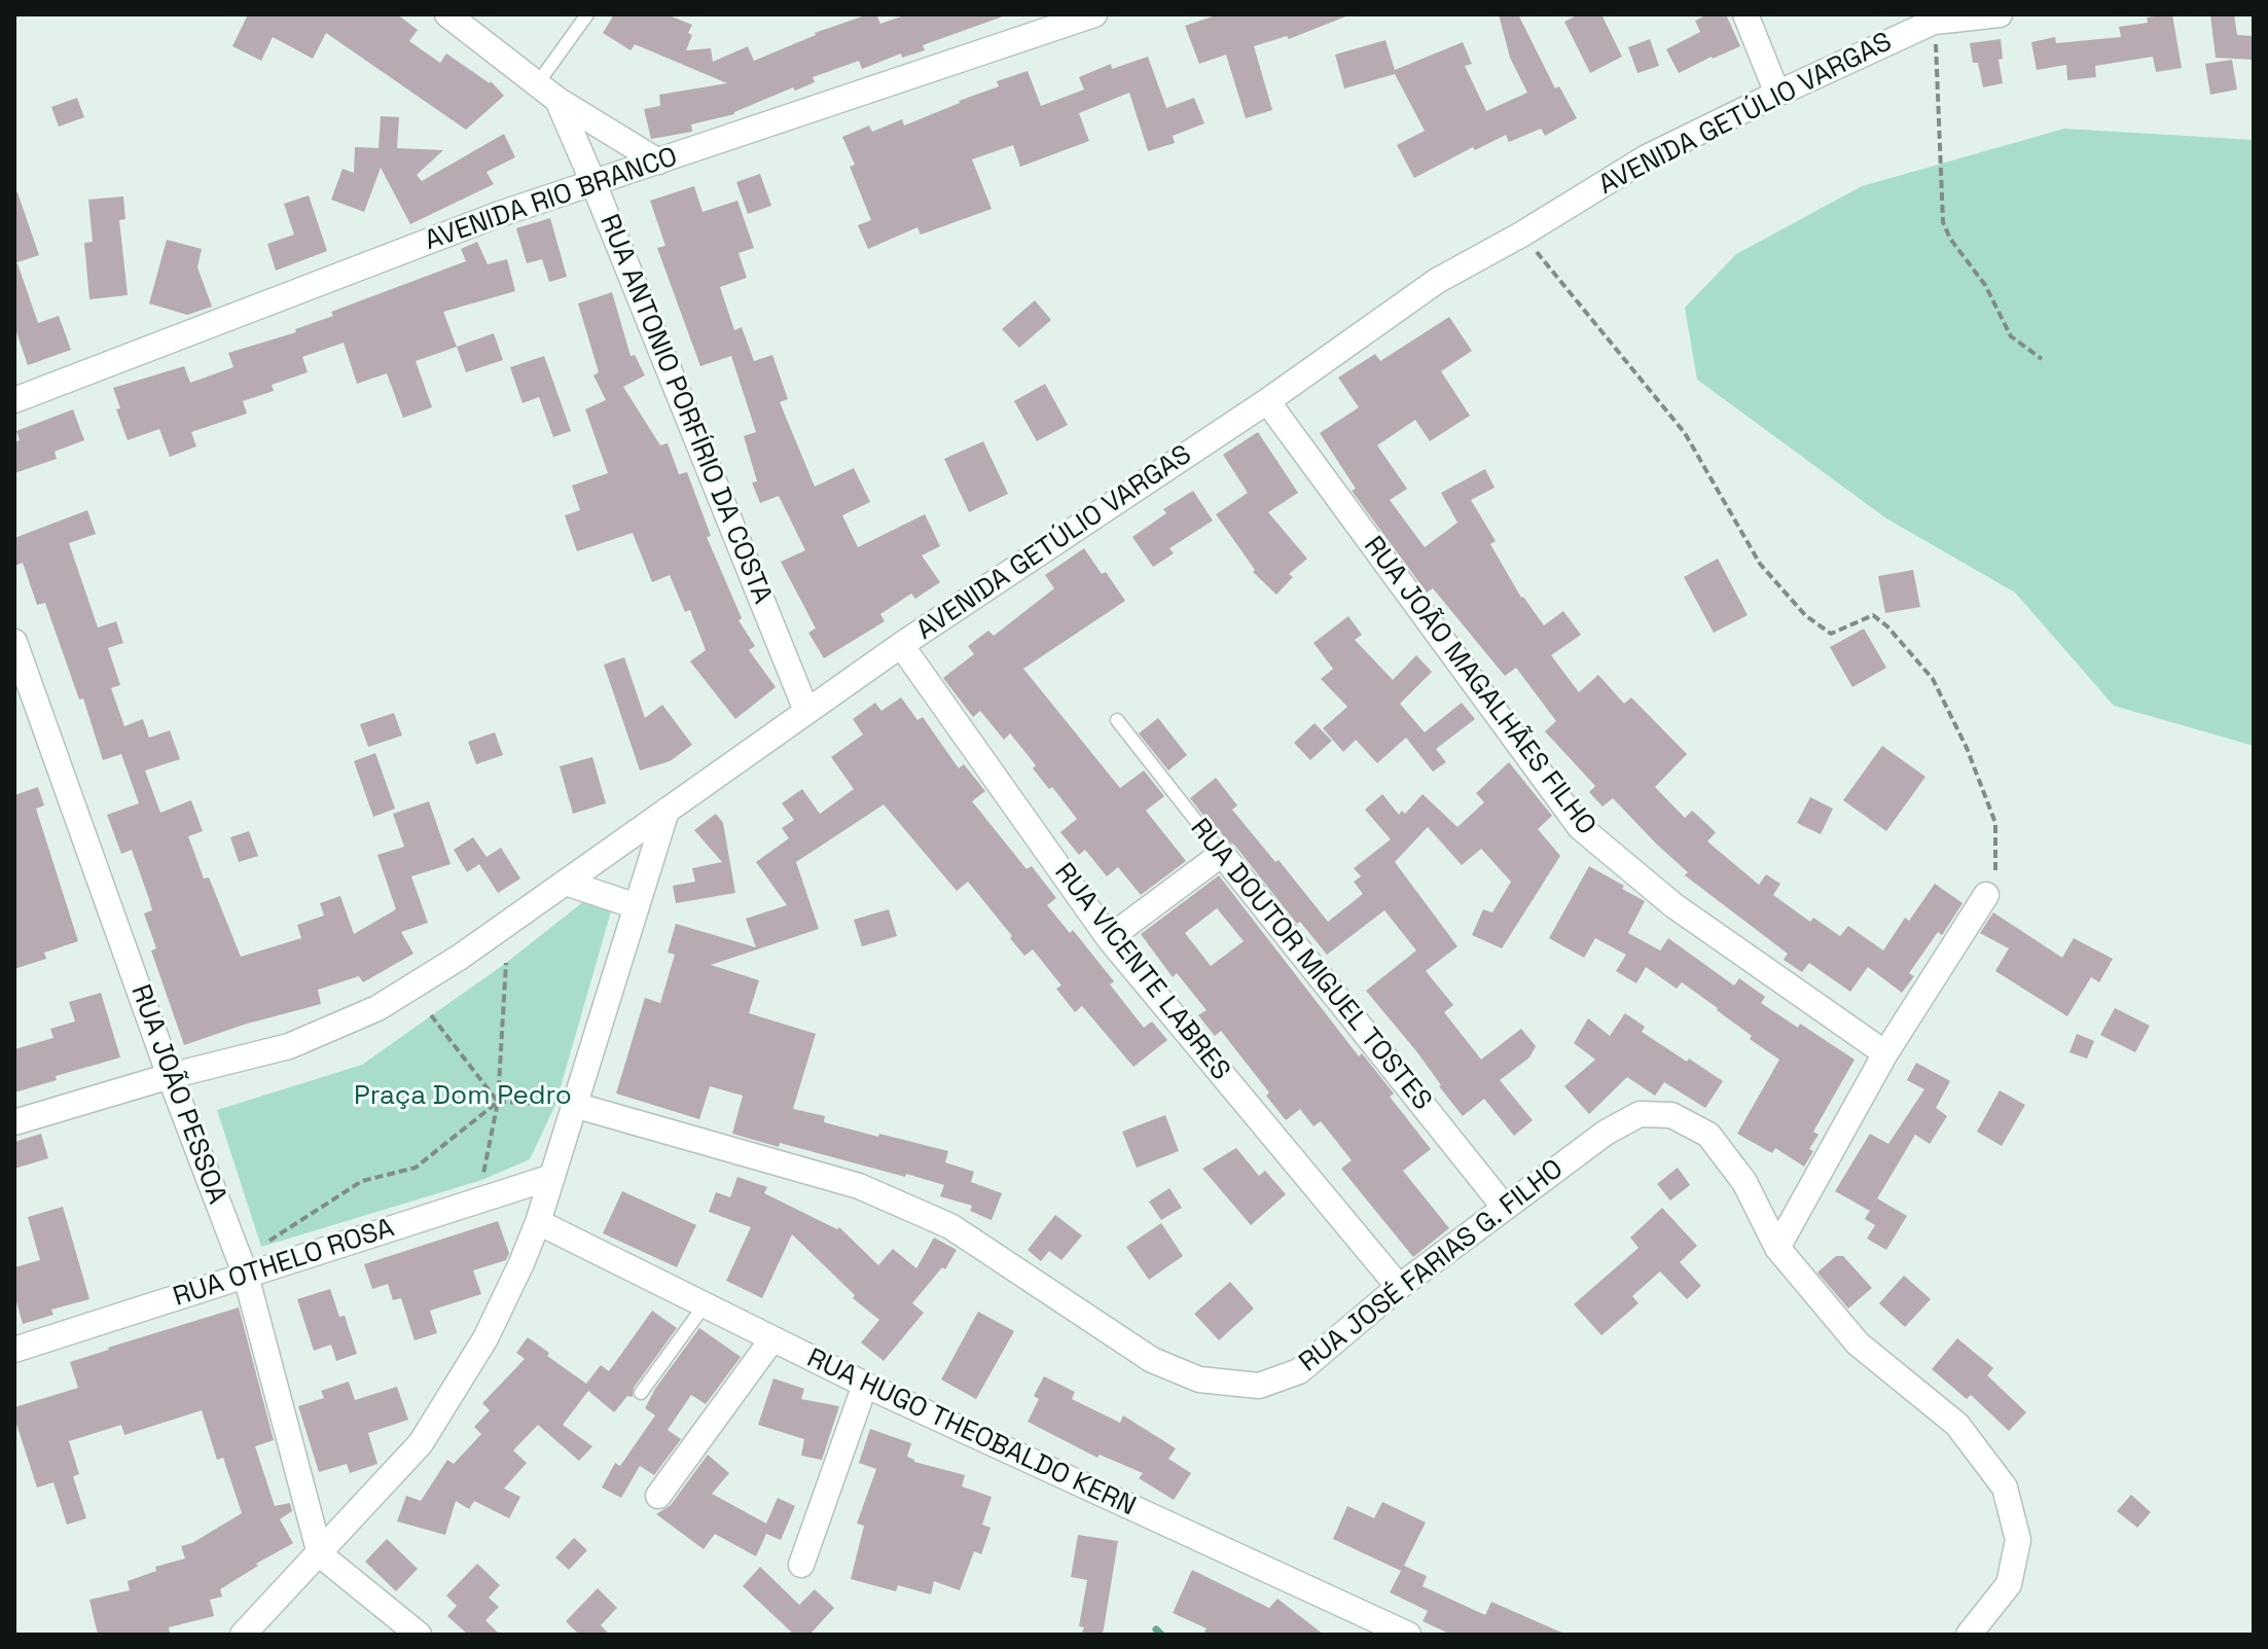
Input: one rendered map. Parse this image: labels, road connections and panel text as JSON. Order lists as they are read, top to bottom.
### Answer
{
  "streets": {
    "street": [
      "AVENIDA GETÚLIO VARGAS",
      "AVENIDA RIO BRANCO",
      "RUA ANTONIO PORFÍRIO DA COSTA",
      "RUA JOÃO MAGALHÃES FILHO",
      "RUA DOUTOR MIGUEL TOSTES",
      "RUA VICENTE LABRES",
      "RUA JOÃO PESSOA",
      "RUA OTHELO ROSA",
      "RUA JOSÉ FARIAS G. FILHO",
      "RUA HUGO THEOBALDO KERN"
    ]
  },
  "crossings": [
    ["AVENIDA GETÚLIO VARGAS", "RUA ANTONIO PORFÍRIO DA COSTA"],
    ["AVENIDA GETÚLIO VARGAS", "RUA JOÃO MAGALHÃES FILHO"],
    ["AVENIDA GETÚLIO VARGAS", "RUA VICENTE LABRES"],
    ["AVENIDA GETÚLIO VARGAS", "RUA JOÃO PESSOA"],
    ["AVENIDA RIO BRANCO", "RUA ANTONIO PORFÍRIO DA COSTA"],
    ["RUA DOUTOR MIGUEL TOSTES", "RUA JOSÉ FARIAS G. FILHO"],
    ["RUA VICENTE LABRES", "RUA JOSÉ FARIAS G. FILHO"],
    ["RUA JOÃO PESSOA", "RUA OTHELO ROSA"]
  ],
  "parks": ["Praça Dom Pedro"]
}
